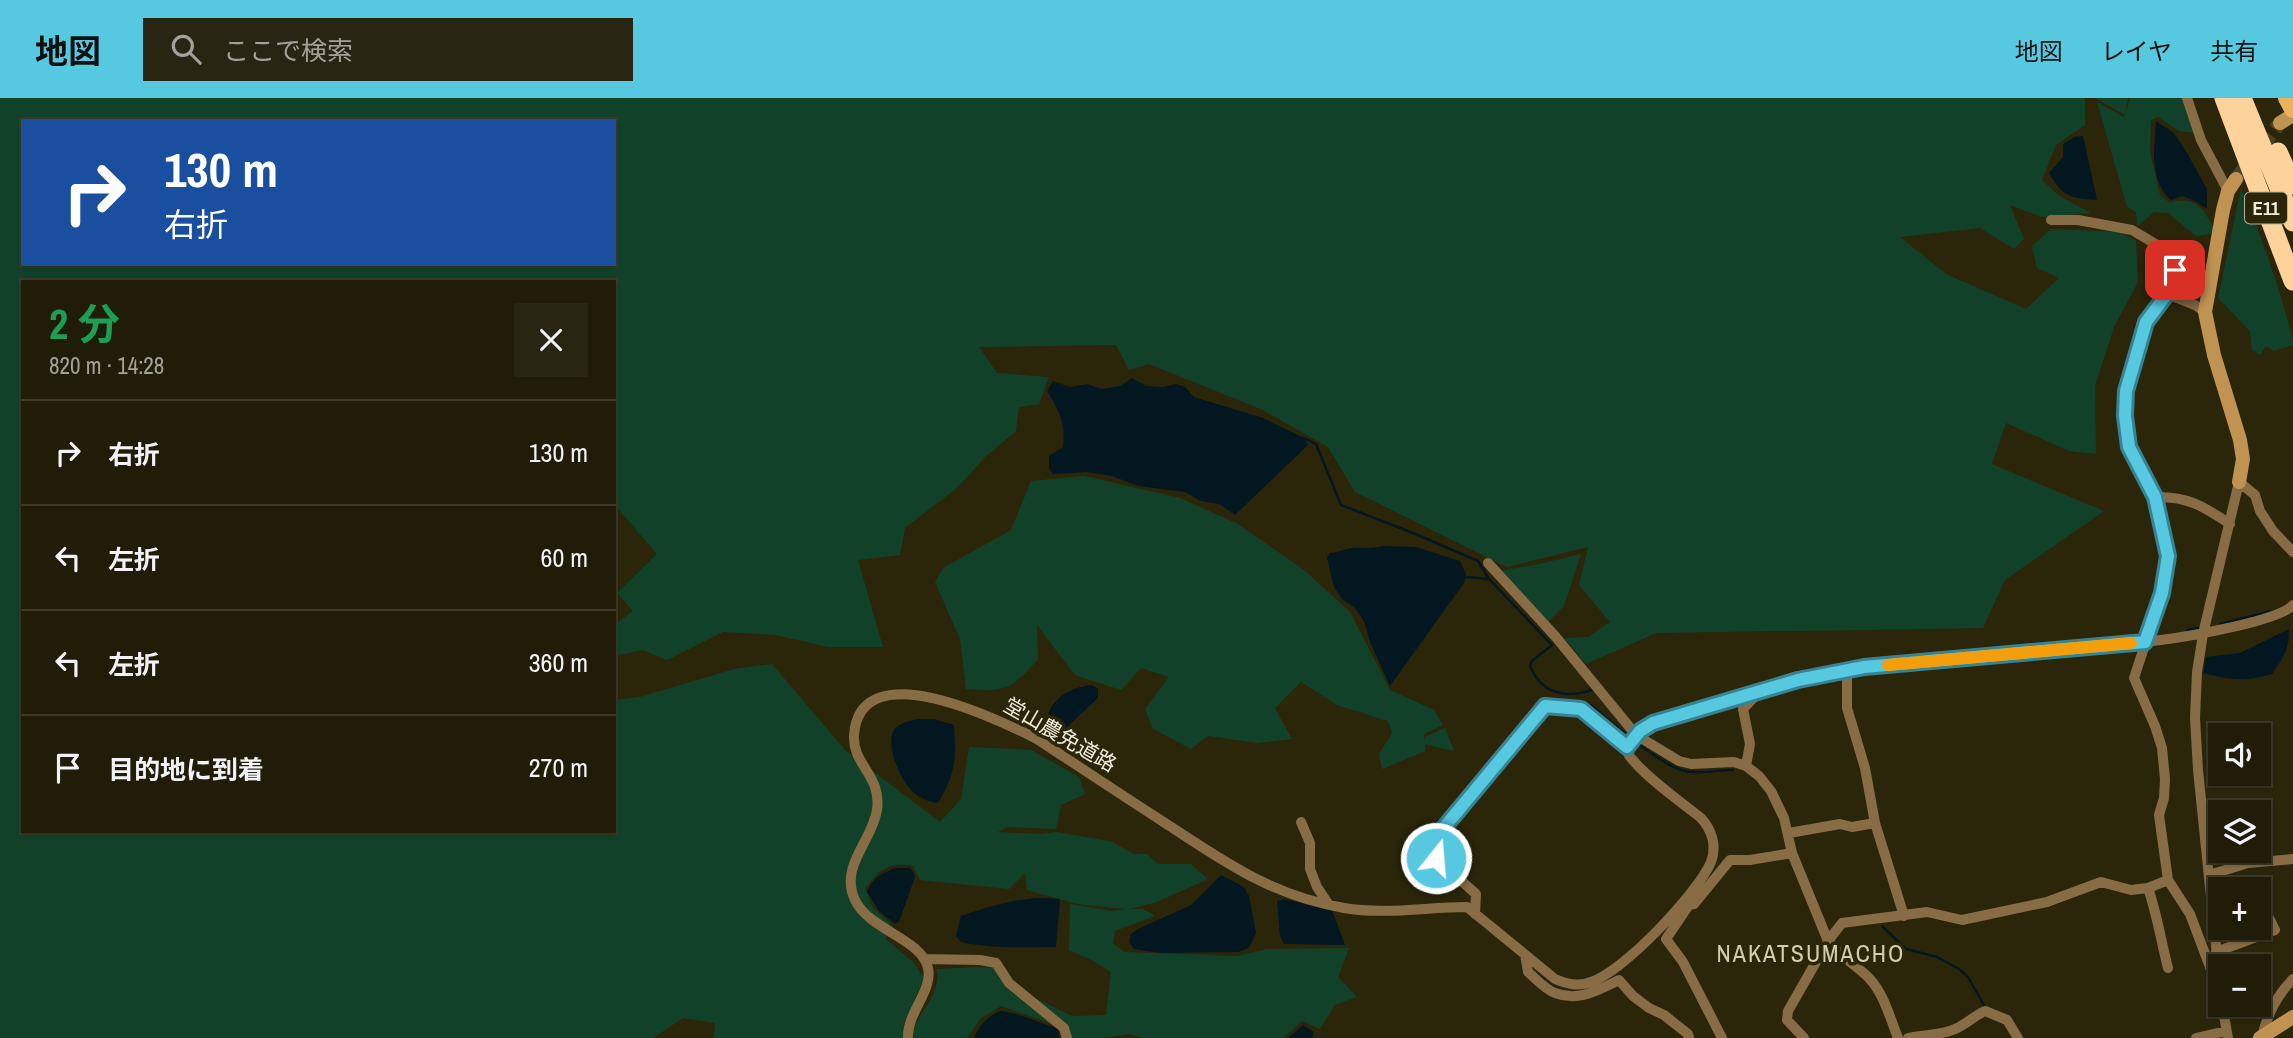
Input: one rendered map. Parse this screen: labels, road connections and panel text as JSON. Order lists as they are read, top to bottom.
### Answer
{
  "streets": {
    "highway": ["E11"],
    "street": ["堂山農免道路"]
  },
  "districts": ["NAKATSUMACHO"],
  "page": {
    "header": "地図",
    "search": "ここで検索",
    "nav": ["地図", "レイヤ", "共有"],
    "turn": ["130 m", "右折"],
    "heading": ["2 分", "820 m · 14:28"],
    "list": [
      {
        "name": "右折",
        "value": "130 m"
      },
      {
        "name": "左折",
        "value": "60 m"
      },
      {
        "name": "左折",
        "value": "360 m"
      },
      {
        "name": "目的地に到着",
        "value": "270 m"
      }
    ],
    "map_buttons": ["+", "−"]
  }
}
